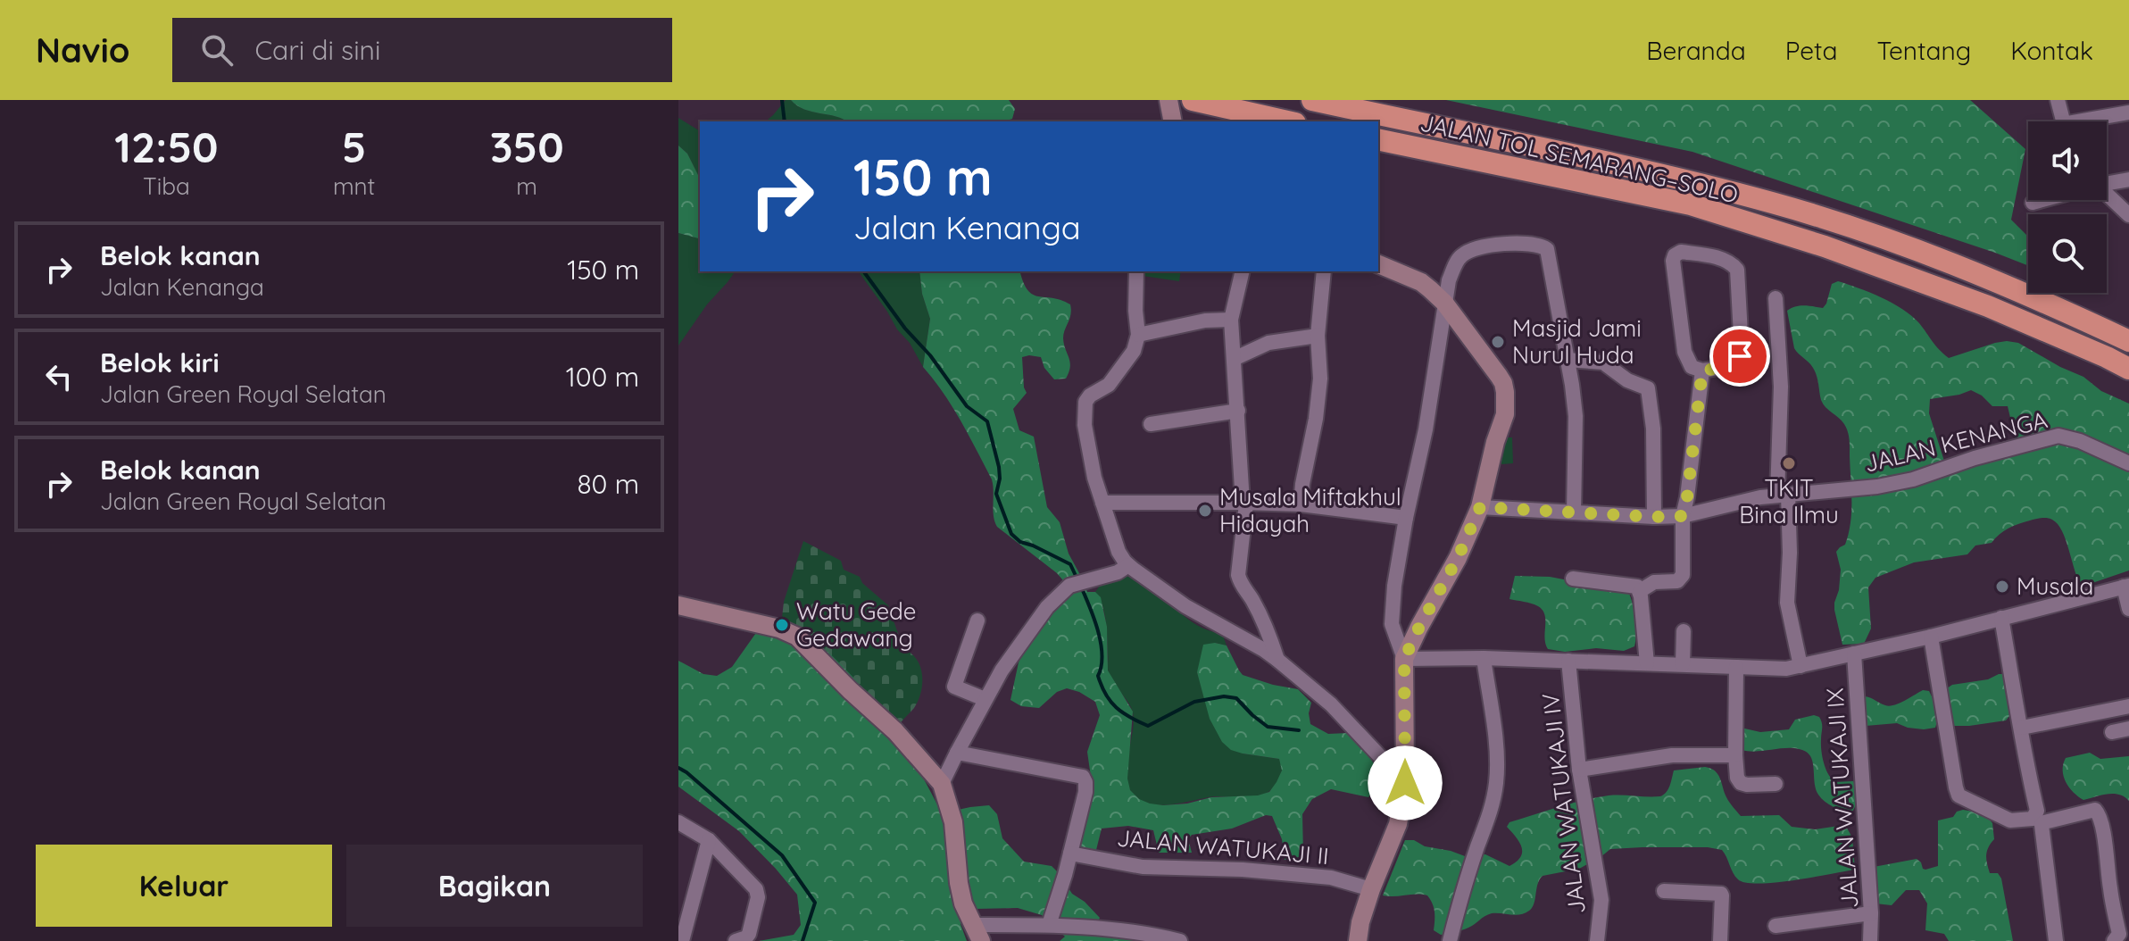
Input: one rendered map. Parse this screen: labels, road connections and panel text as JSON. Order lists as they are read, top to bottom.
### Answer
{
  "streets": {
    "highway": ["JALAN TOL SEMARANG–SOLO"],
    "street": [
      "JALAN KENANGA",
      "JALAN WATUKAJI IX",
      "JALAN WATUKAJI IV",
      "JALAN WATUKAJI II"
    ]
  },
  "places": [
    "Masjid Jami Nurul Huda",
    "TKIT Bina Ilmu",
    "Musala Miftakhul Hidayah",
    "Musala",
    "Watu Gede Gedawang"
  ],
  "page": {
    "header": "Navio",
    "search": "Cari di sini",
    "nav": [
      "Beranda",
      "Peta",
      "Tentang",
      "Kontak"
    ],
    "eta": [
      "12:50",
      "Tiba",
      "5",
      "mnt",
      "350",
      "m"
    ],
    "turn": ["150 m", "Jalan Kenanga"],
    "list": [
      {
        "name": "Belok kanan",
        "note": "Jalan Kenanga",
        "value": "150 m"
      },
      {
        "name": "Belok kiri",
        "note": "Jalan Green Royal Selatan",
        "value": "100 m"
      },
      {
        "name": "Belok kanan",
        "note": "Jalan Green Royal Selatan",
        "value": "80 m"
      }
    ],
    "buttons": ["Keluar", "Bagikan"]
  }
}
